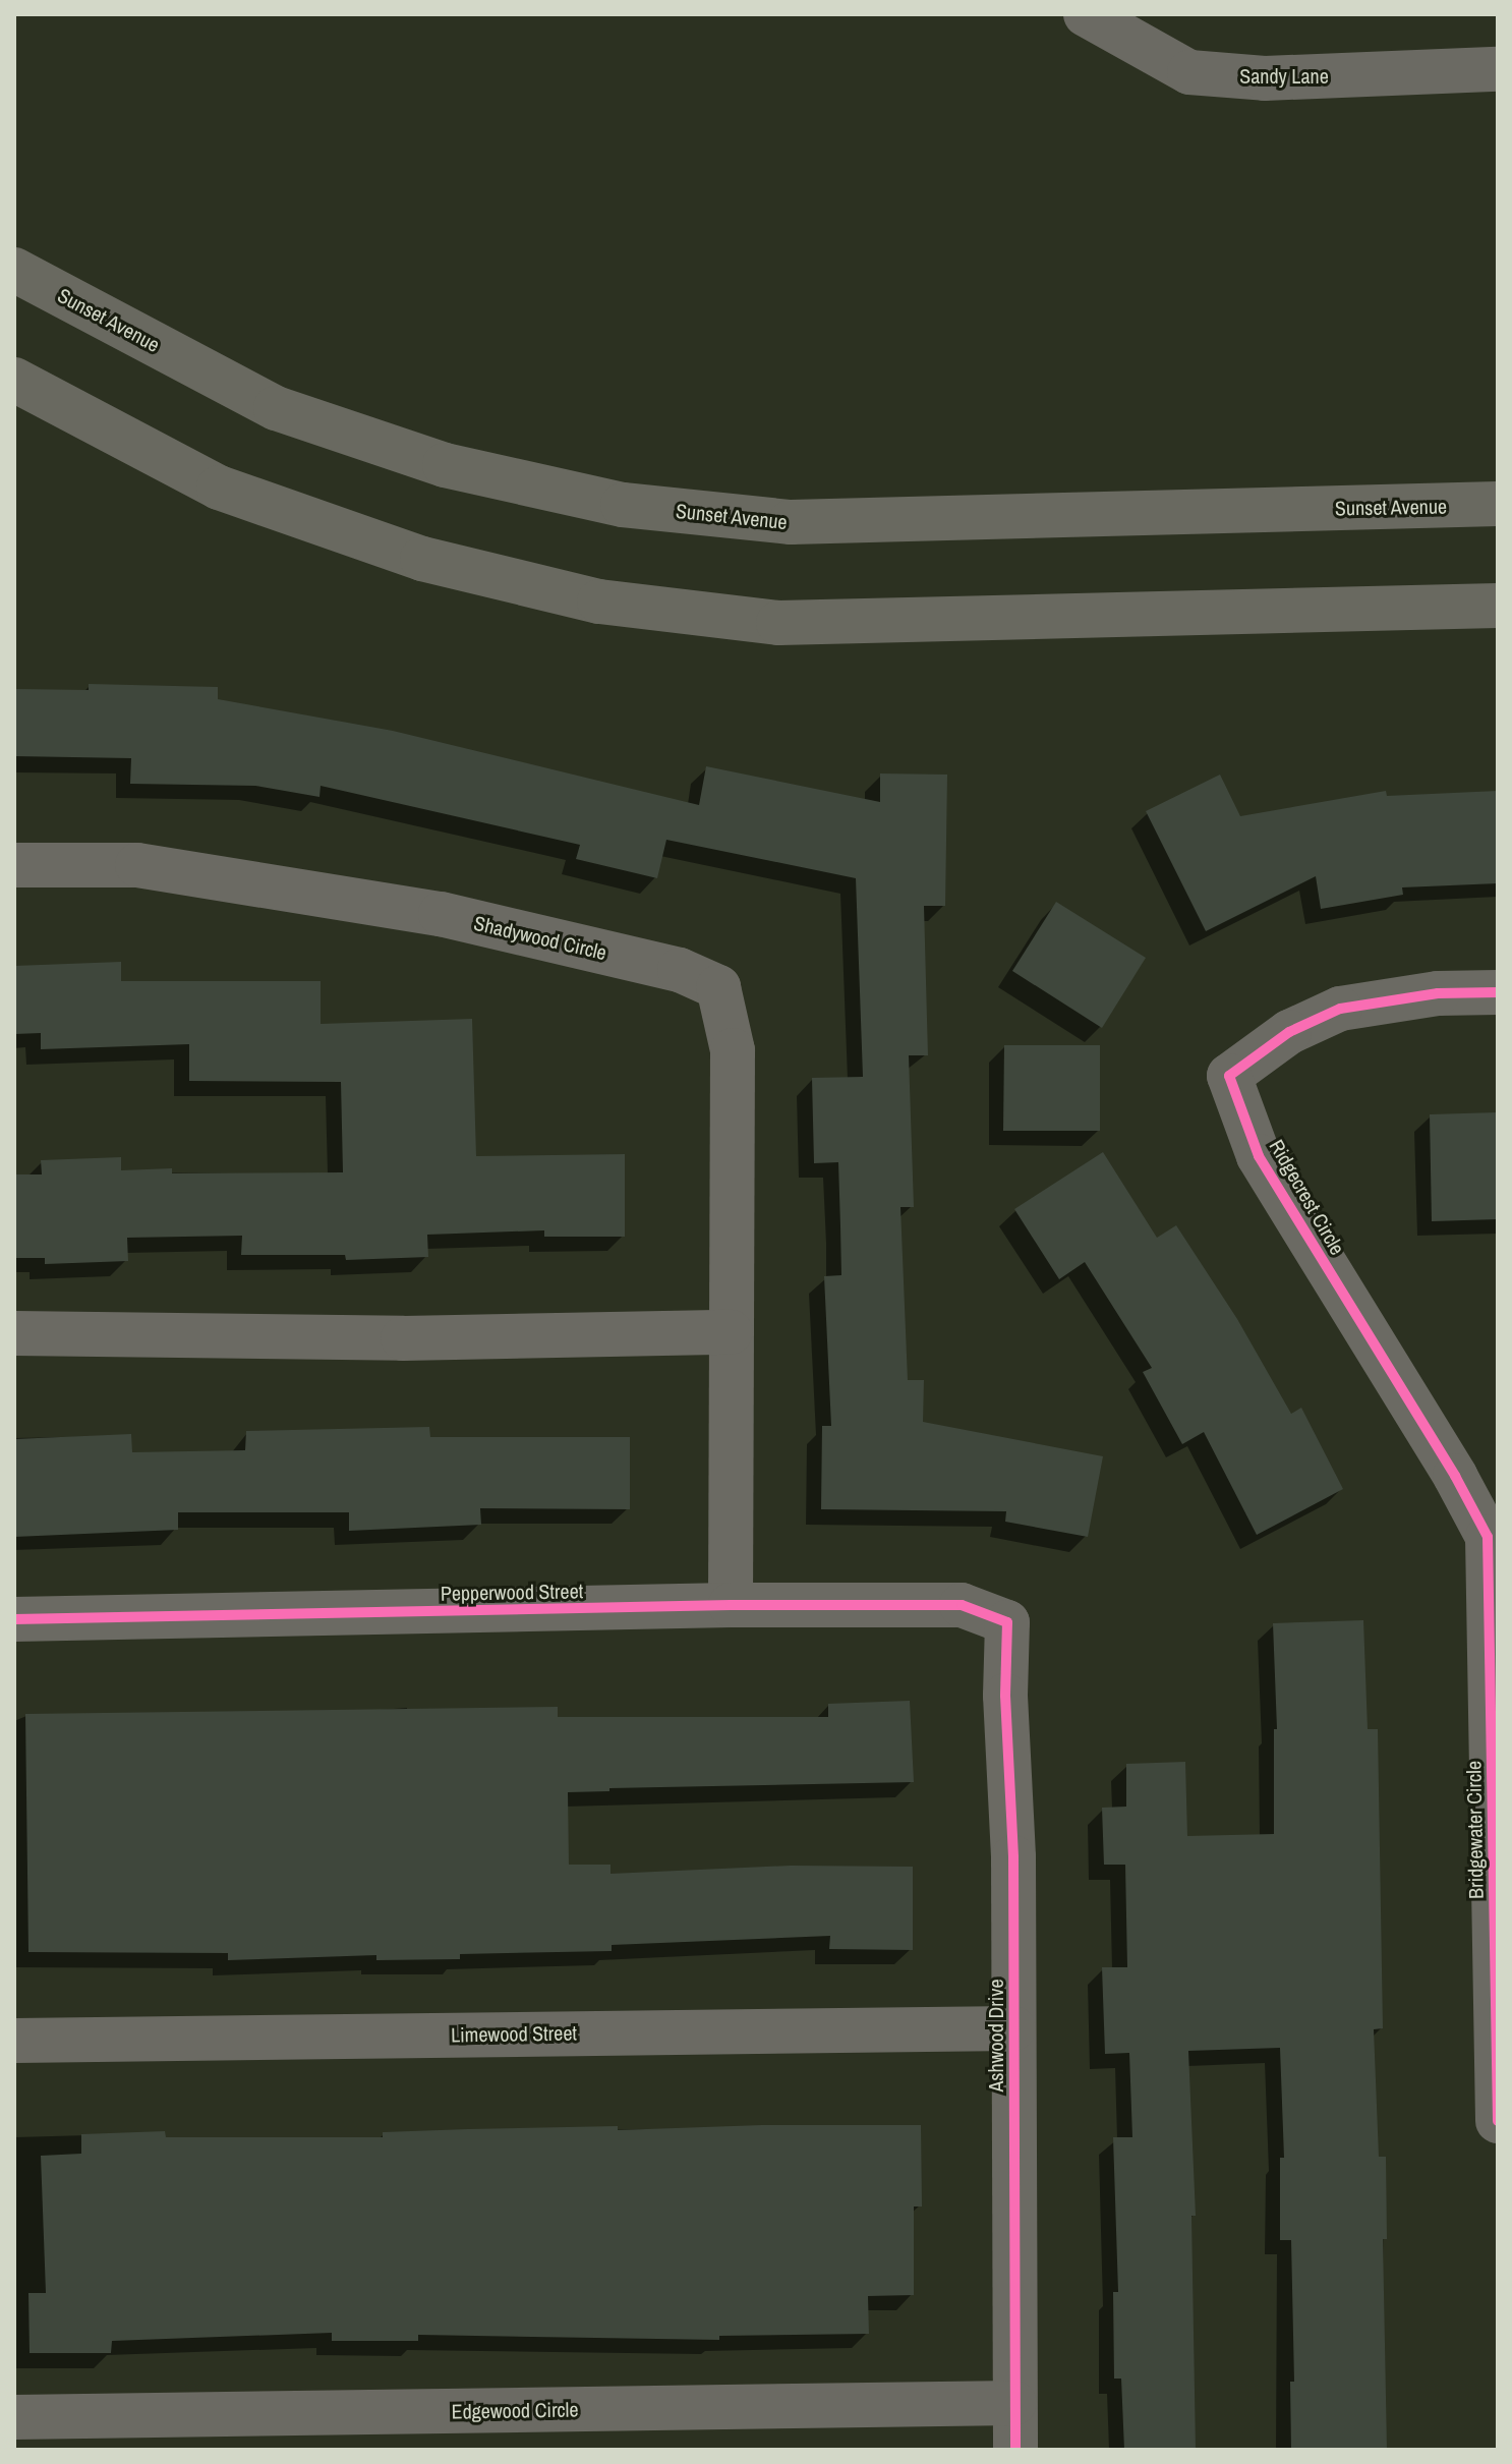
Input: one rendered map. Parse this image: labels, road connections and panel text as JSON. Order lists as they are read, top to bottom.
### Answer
{
  "streets": {
    "main road": ["Sunset Avenue"],
    "street": [
      "Sandy Lane",
      "Shadywood Circle",
      "Ridgecrest Circle",
      "Pepperwood Street",
      "Bridgewater Circle",
      "Limewood Street",
      "Ashwood Drive",
      "Edgewood Circle"
    ]
  },
  "crossings": [
    ["Shadywood Circle", "Pepperwood Street"],
    ["Ridgecrest Circle", "Bridgewater Circle"],
    ["Pepperwood Street", "Ashwood Drive"],
    ["Limewood Street", "Ashwood Drive"],
    ["Ashwood Drive", "Edgewood Circle"]
  ]
}
